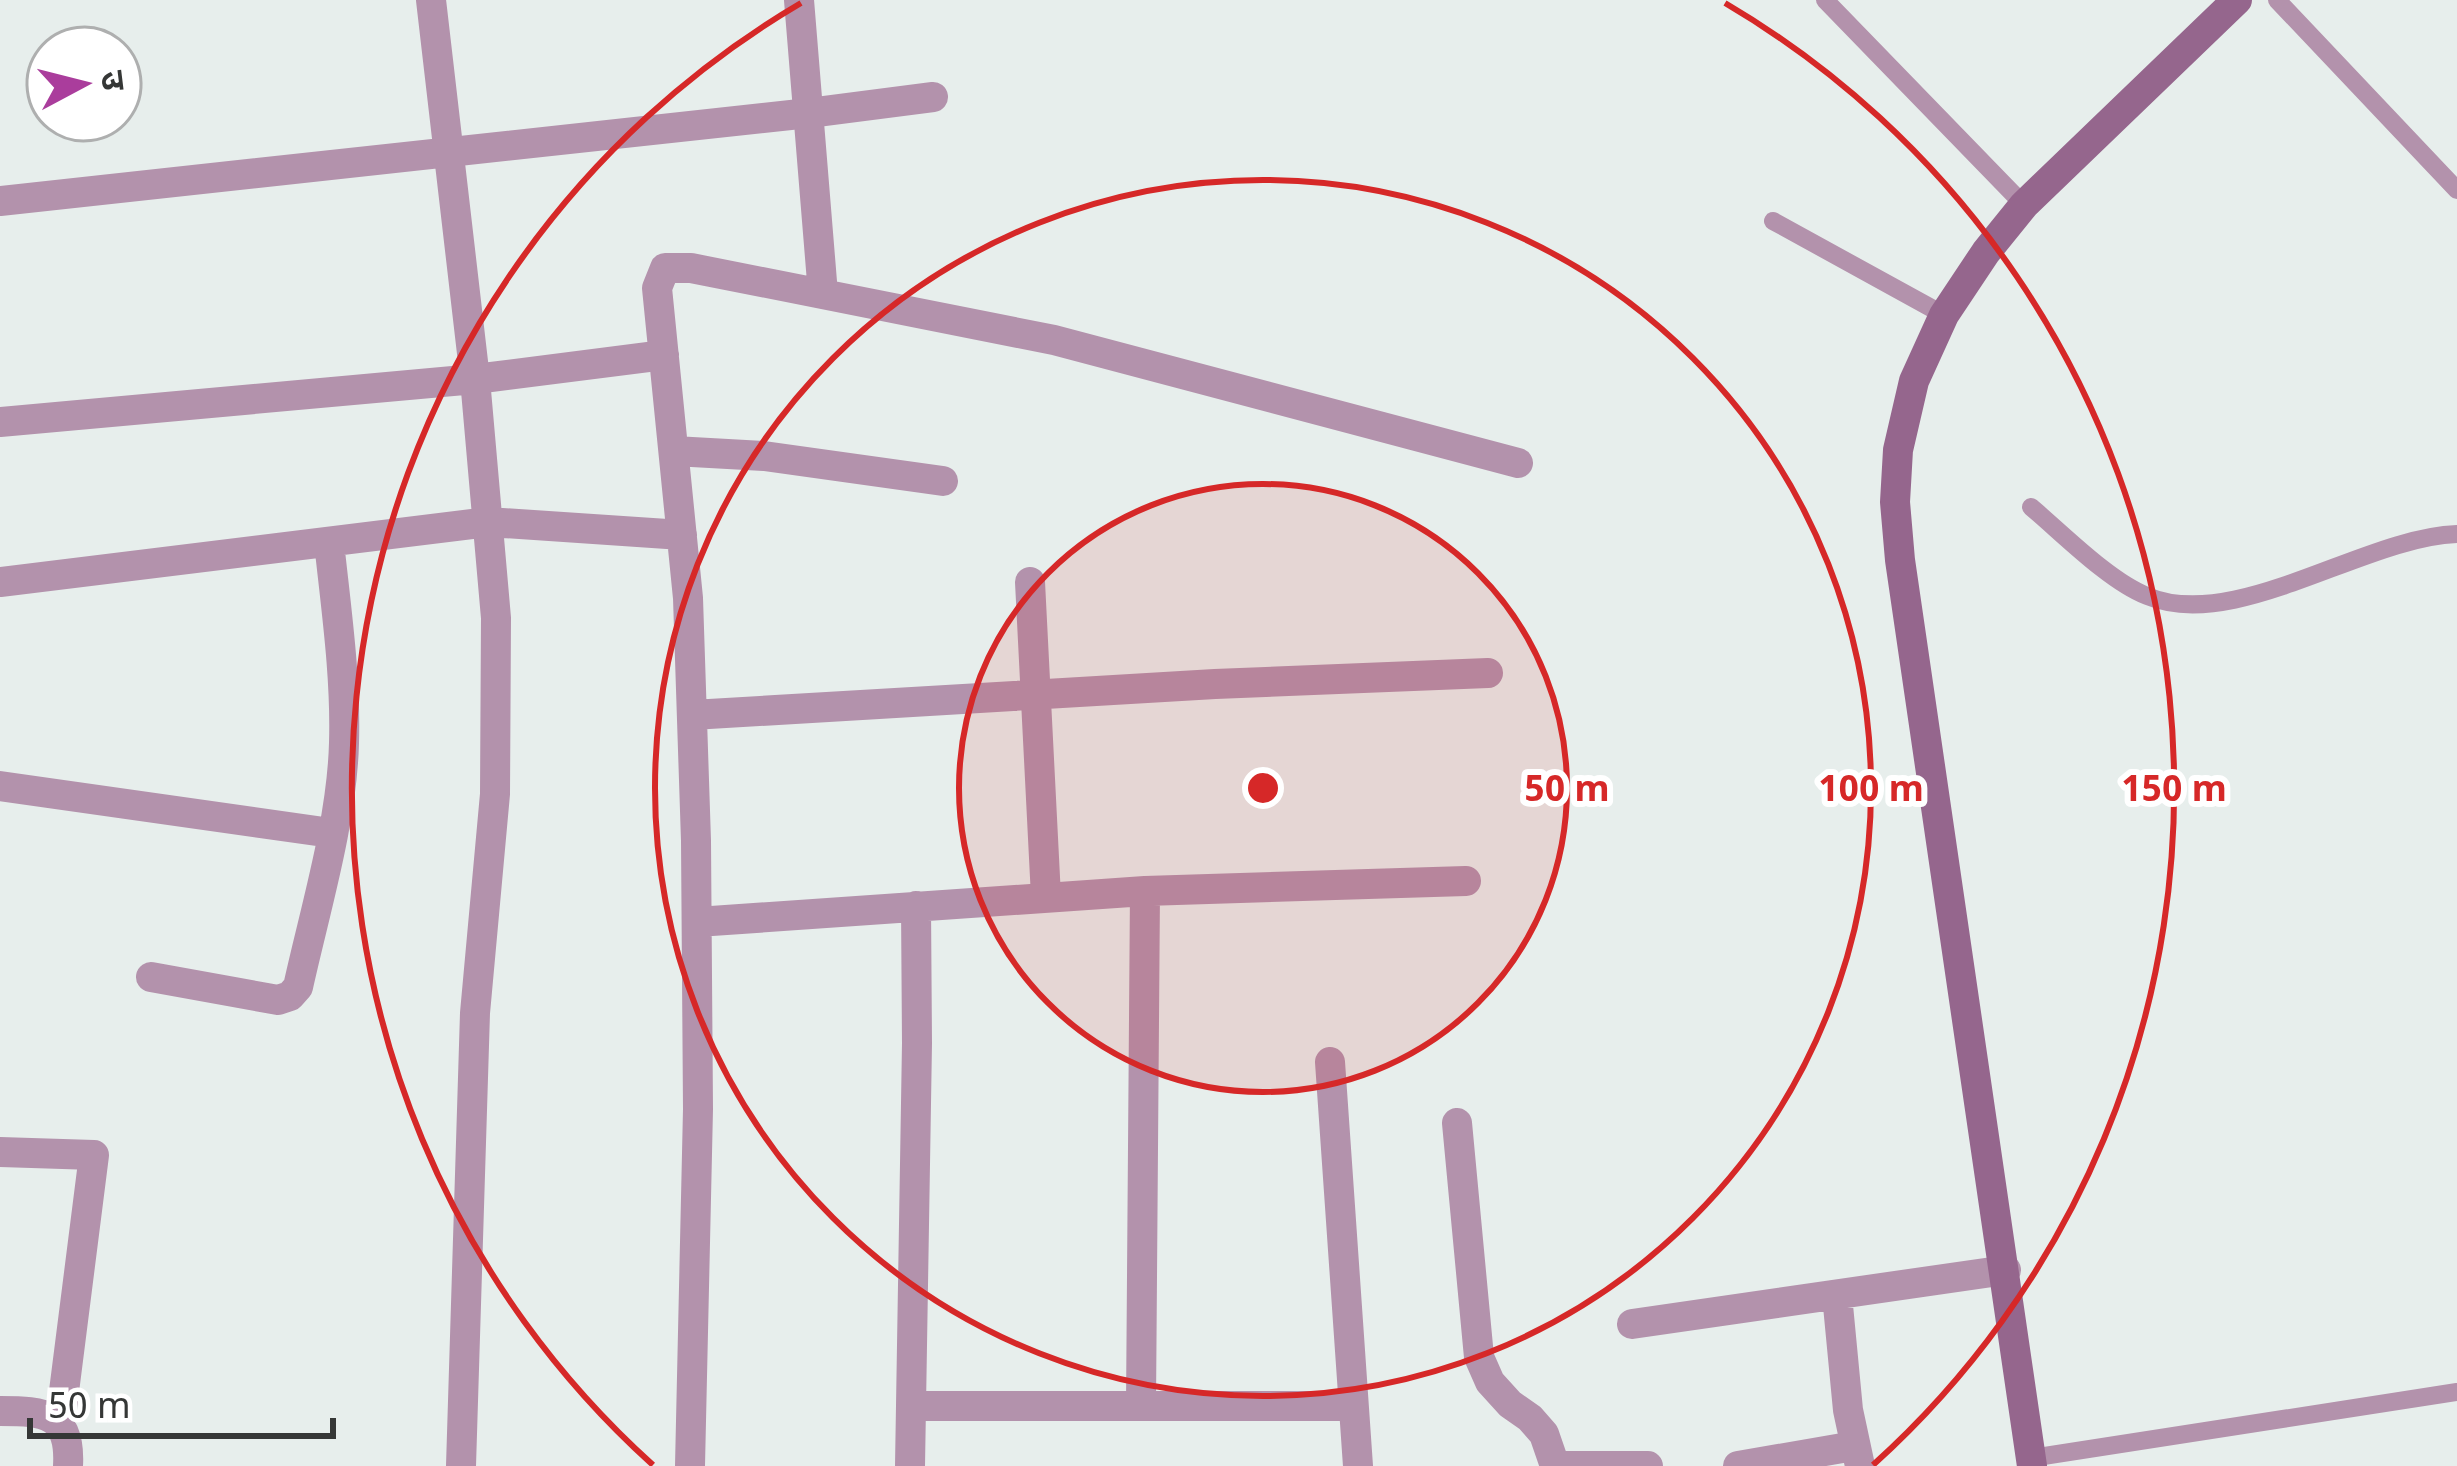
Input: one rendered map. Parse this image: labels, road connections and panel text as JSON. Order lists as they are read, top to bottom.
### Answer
{
  "scale_bar": "50 m",
  "north": "right",
  "rings": ["50 m", "100 m", "150 m"]
}
